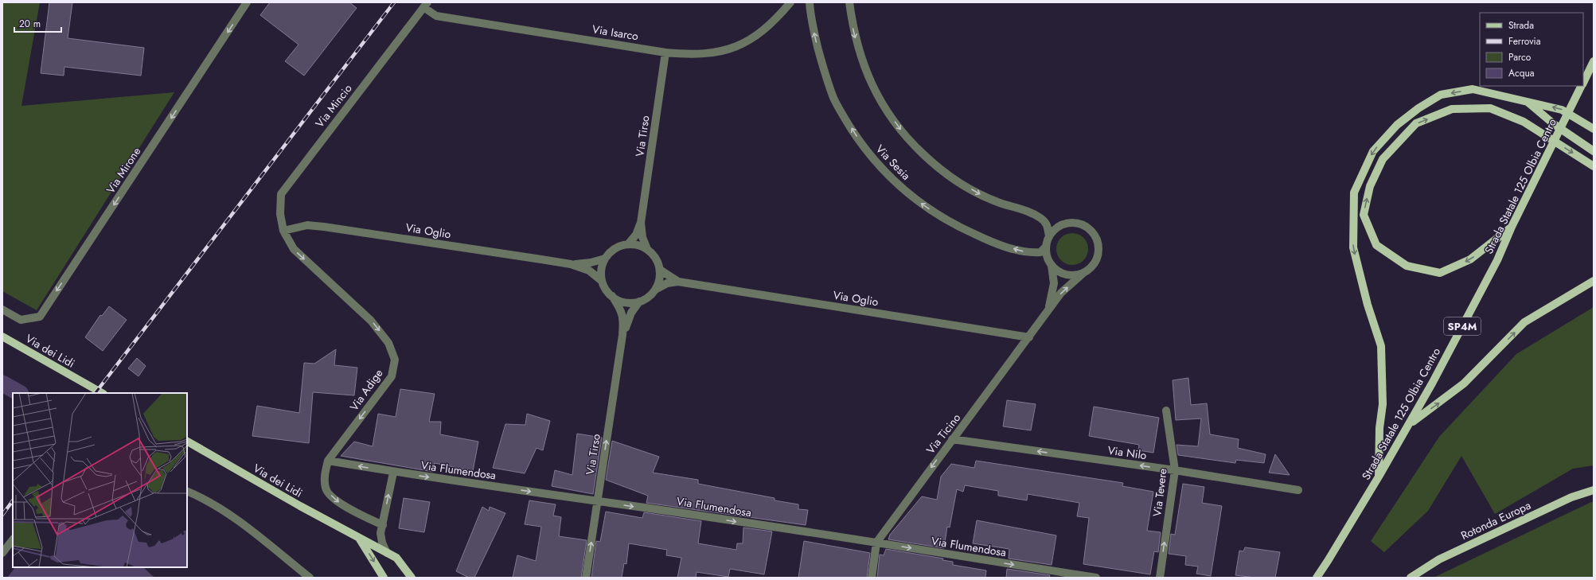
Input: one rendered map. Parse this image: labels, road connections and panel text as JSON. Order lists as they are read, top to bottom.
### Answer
{
  "streets": {
    "main road": [
      "Strada Statale 125 Olbia Centro",
      "SP4M",
      "Via dei Lidi",
      "Rotonda Europa"
    ],
    "street": [
      "Via Isarco",
      "Via Mincio",
      "Via Tirso",
      "Via Sesia",
      "Via Mirone",
      "Via Oglio",
      "Via Adige",
      "Via Ticino",
      "Via Nilo",
      "Via Flumendosa",
      "Via Tevere"
    ]
  },
  "crossings": [
    ["Via Isarco", "Via Mincio"],
    ["Via Isarco", "Via Tirso"],
    ["Via Mincio", "Via Oglio"],
    ["Via Mincio", "Via Adige"],
    ["Via Tirso", "Via Flumendosa"],
    ["Via Sesia", "Via Ticino"],
    ["Via Oglio", "Via Adige"],
    ["Via Oglio", "Via Ticino"],
    ["Via Adige", "Via Flumendosa"],
    ["Via Ticino", "Via Nilo"],
    ["Via Ticino", "Via Flumendosa"],
    ["Via Nilo", "Via Tevere"]
  ],
  "one_way": [
    "Via Tirso",
    "Via Mirone",
    "Via Nilo",
    "Via Flumendosa",
    "Via Tevere"
  ],
  "legend": [
    "Strada",
    "Ferrovia",
    "Parco",
    "Acqua"
  ],
  "scale_bar": "20 m"
}
